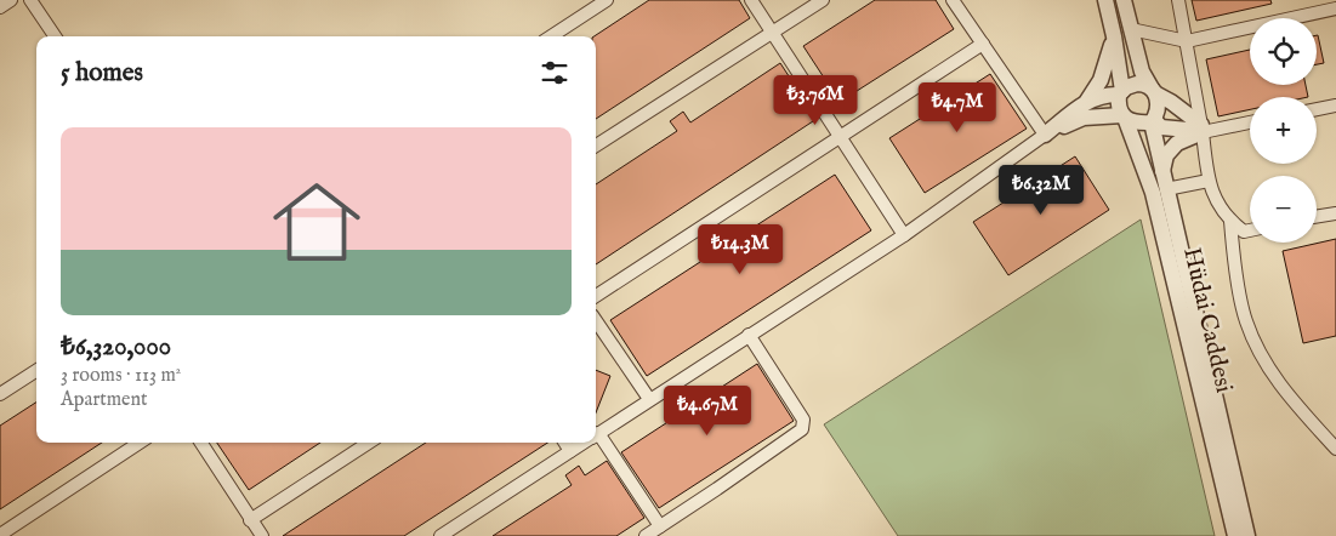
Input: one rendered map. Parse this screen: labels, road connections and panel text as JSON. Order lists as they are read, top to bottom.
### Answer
{
  "streets": {
    "street": ["Hüdai Caddesi"]
  },
  "page": {
    "map_buttons": ["+", "−"],
    "heading": "5 homes",
    "price": [
      "₺3.76M",
      "₺4.7M",
      "₺6.32M",
      "₺14.3M",
      "₺4.67M"
    ],
    "list": [
      {
        "name": "₺6,320,000",
        "note": "3 rooms · 113 m² · Apartment"
      }
    ]
  }
}
